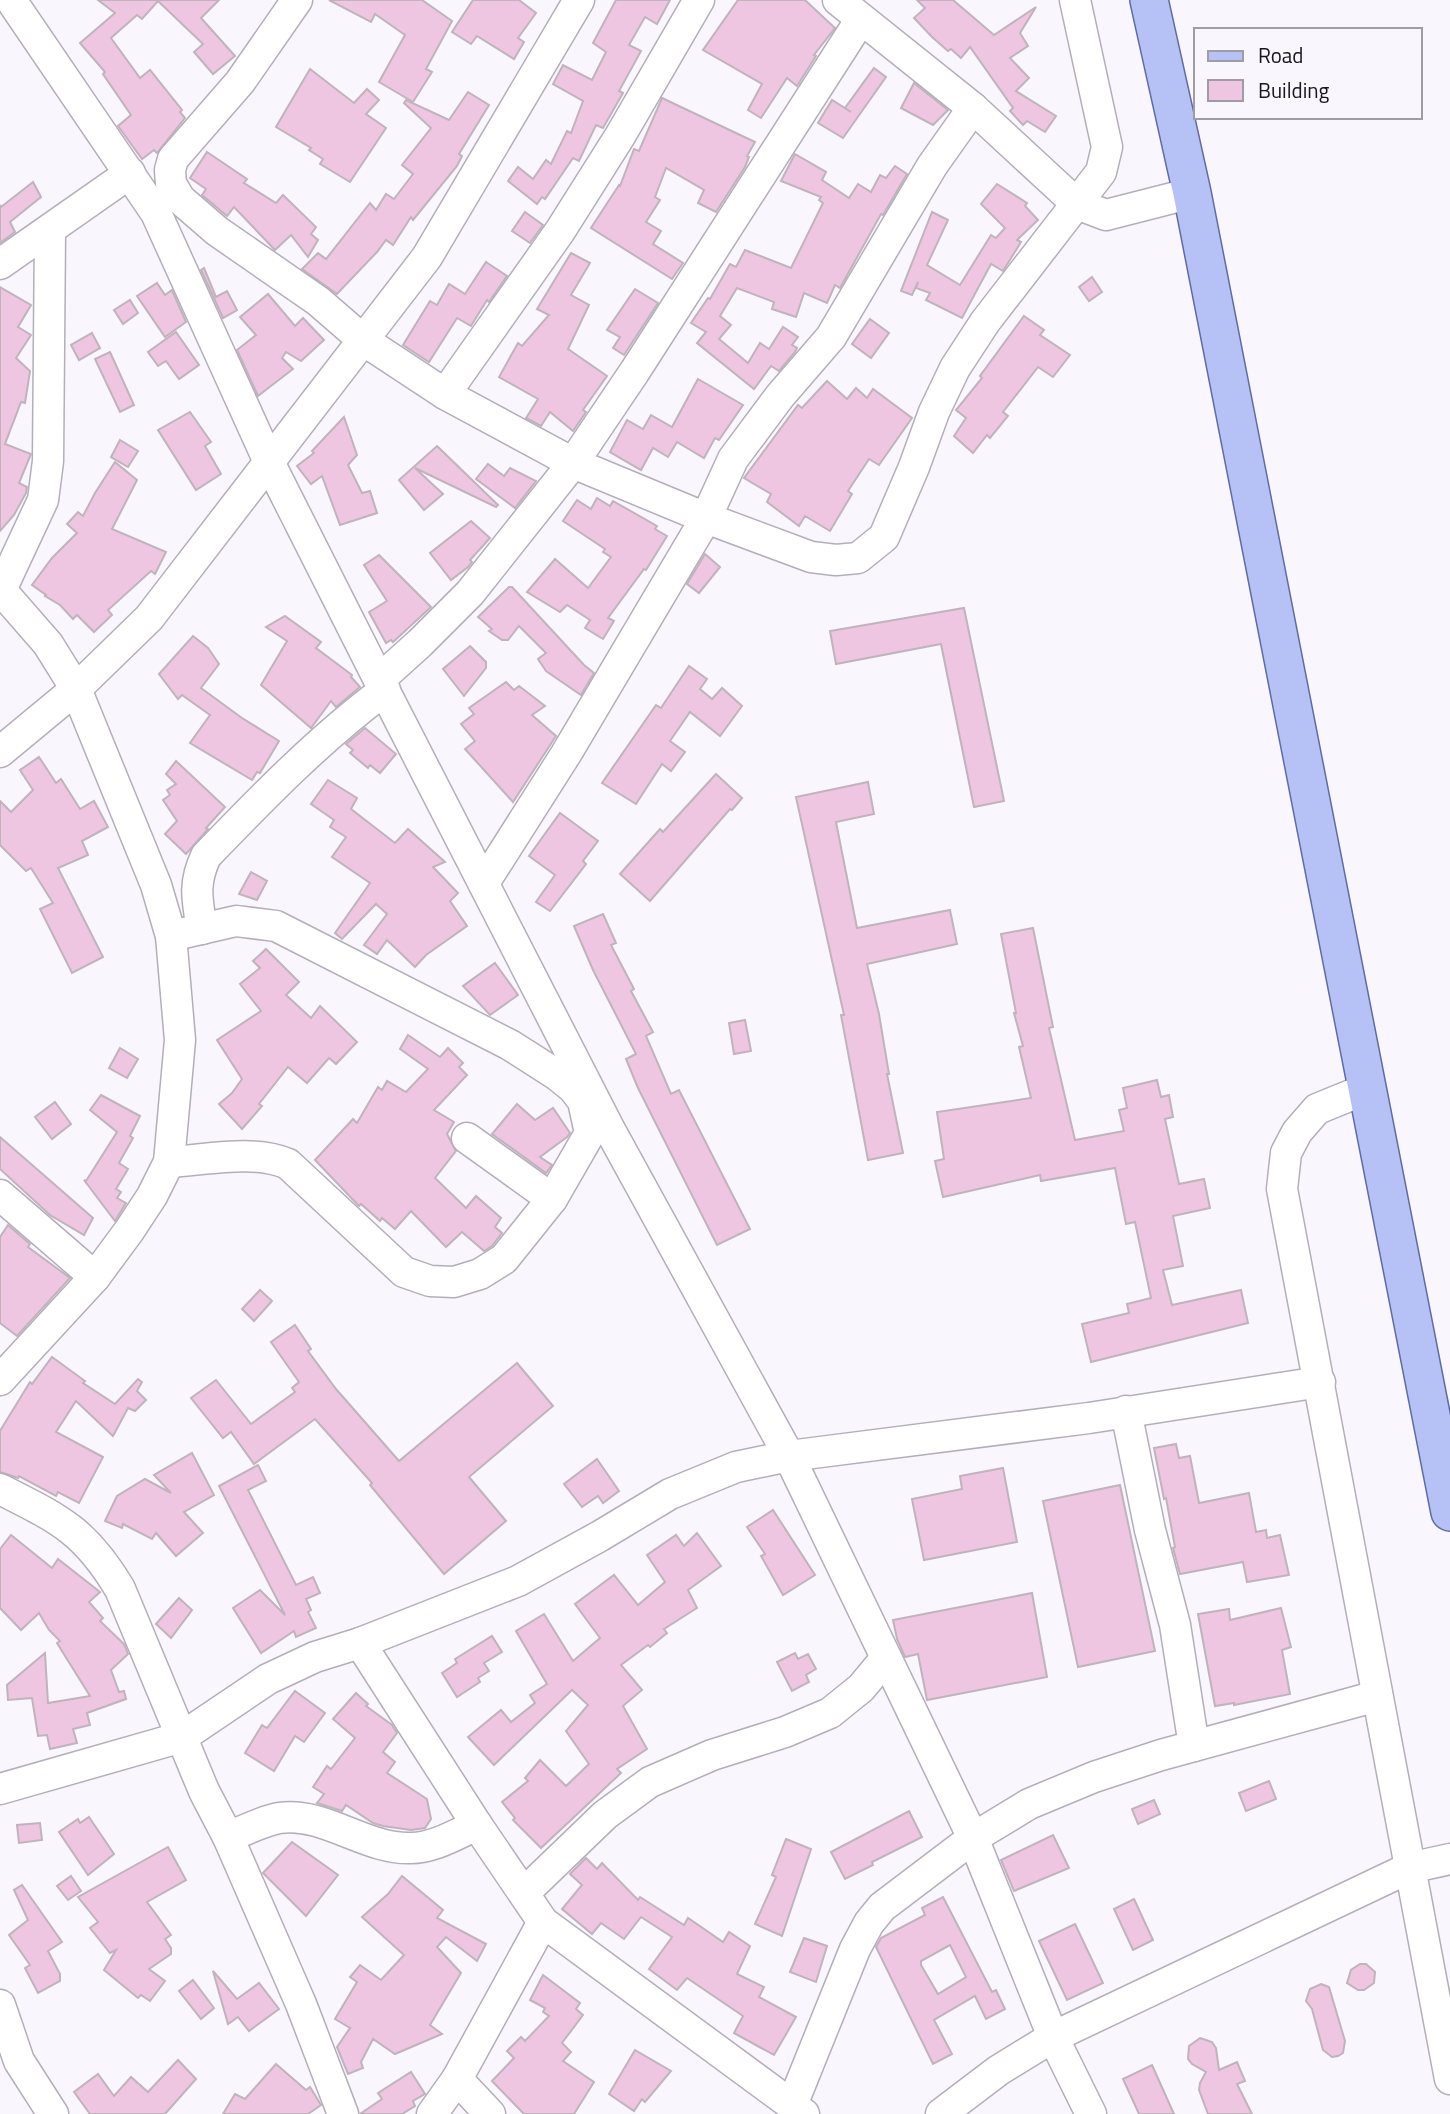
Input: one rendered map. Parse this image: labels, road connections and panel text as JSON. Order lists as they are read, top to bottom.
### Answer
{
  "legend": ["Road", "Building"]
}
